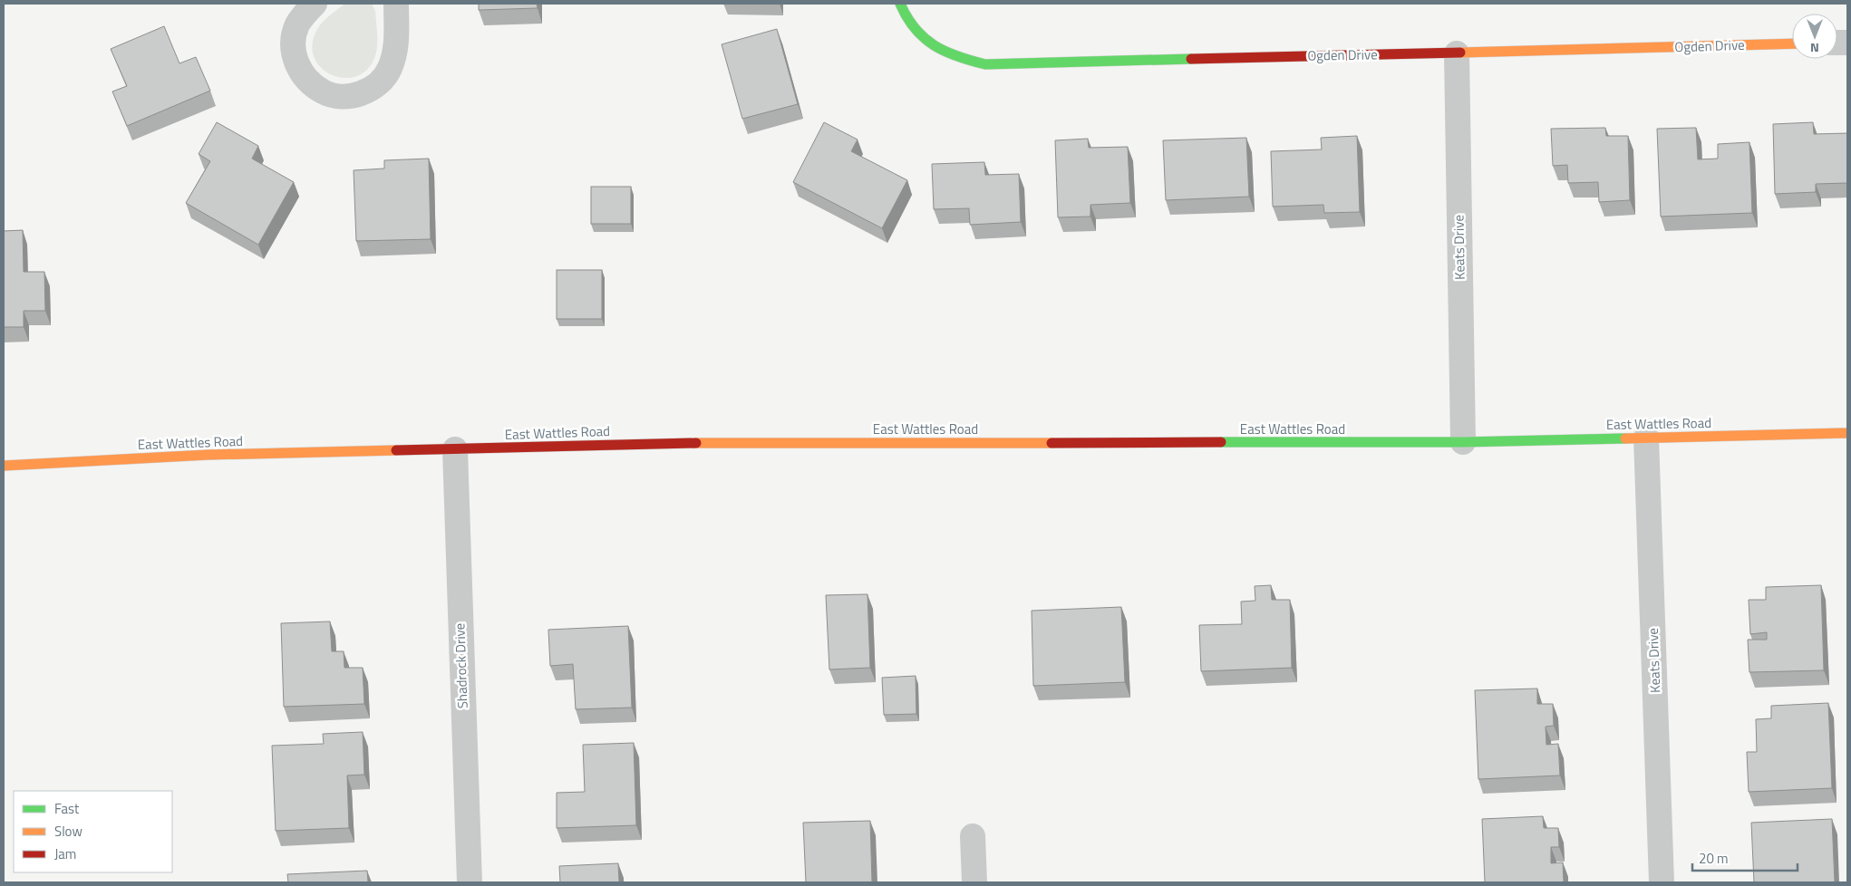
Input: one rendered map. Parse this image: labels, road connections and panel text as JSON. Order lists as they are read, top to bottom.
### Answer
{
  "streets": {
    "main road": ["Ogden Drive", "East Wattles Road"],
    "street": ["Keats Drive", "Shadrock Drive"]
  },
  "crossings": [
    ["Ogden Drive", "Keats Drive"],
    ["Keats Drive", "East Wattles Road"],
    ["East Wattles Road", "Shadrock Drive"]
  ],
  "legend": ["Fast", "Slow", "Jam"],
  "scale_bar": "20 m",
  "north": "bottom"
}
